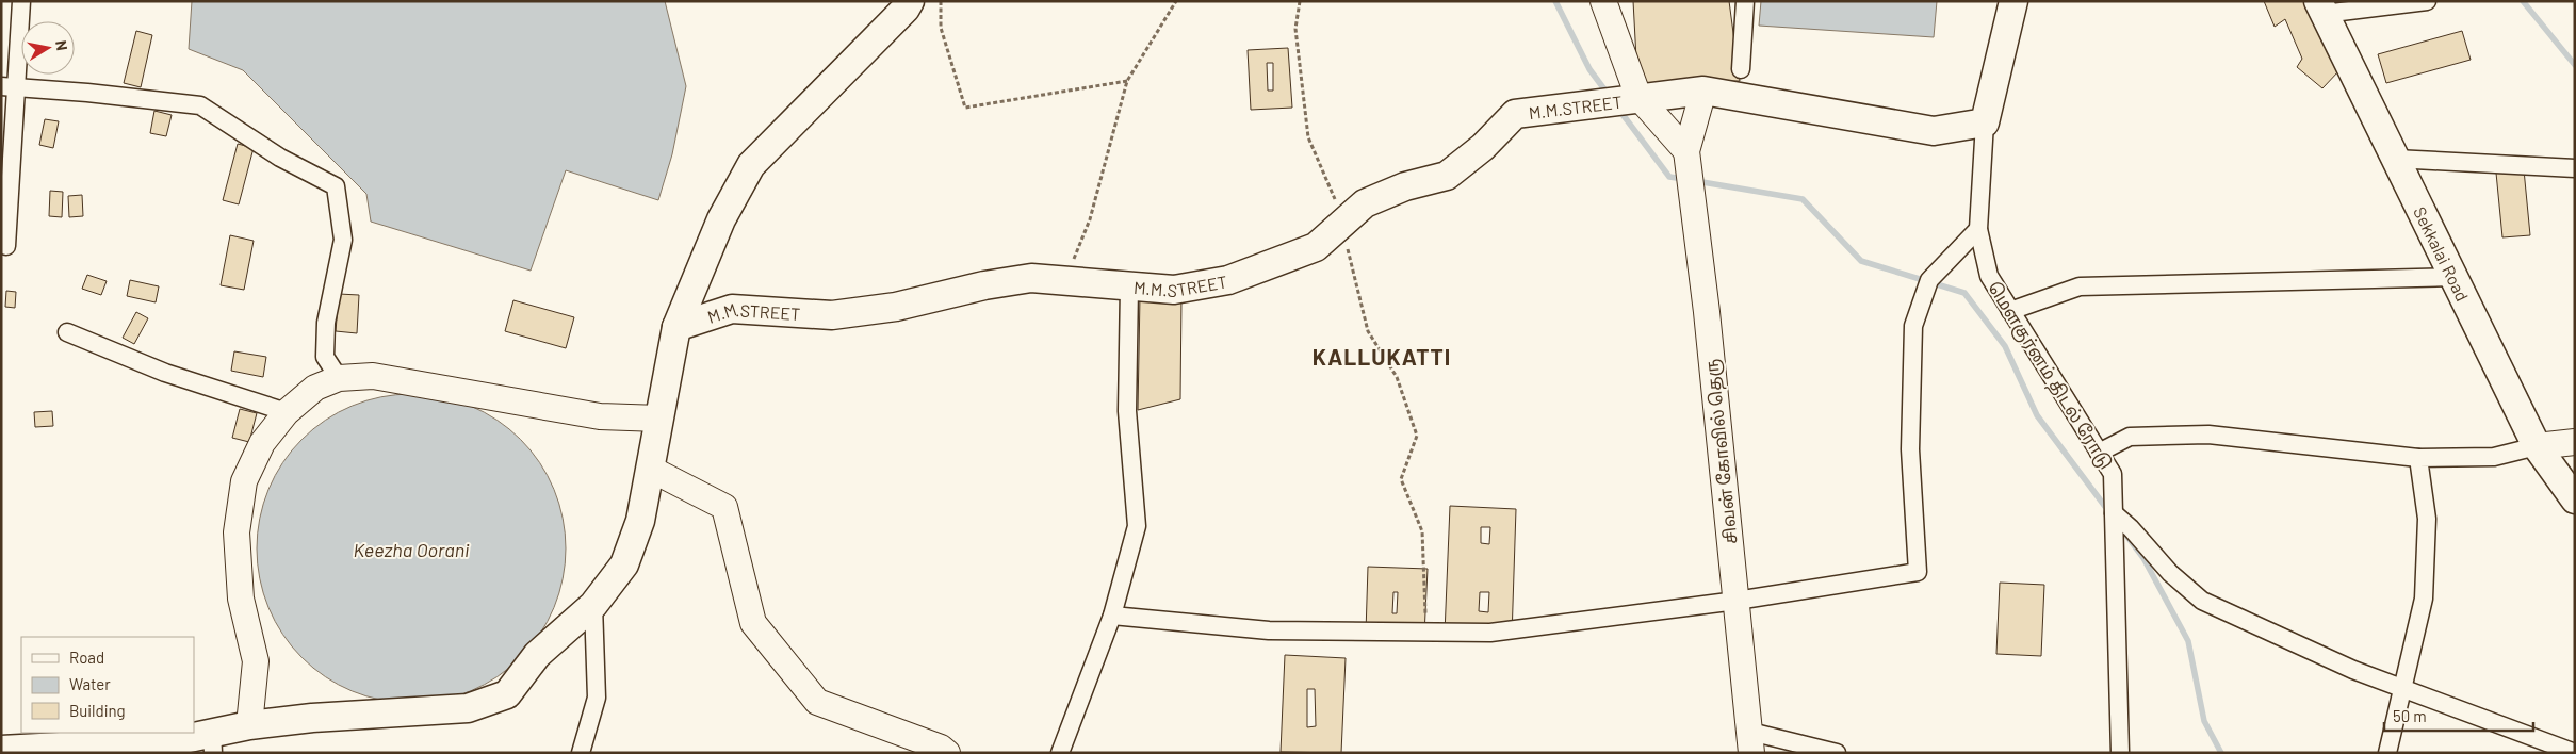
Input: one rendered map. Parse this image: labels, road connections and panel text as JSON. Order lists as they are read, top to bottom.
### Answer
{
  "streets": {
    "main road": ["M.M.STREET", "Sekkalai Road", "மௌகுர்னம் திடல் ரோடு"],
    "street": ["சிவன் கோவில் தெரு"]
  },
  "crossings": [
    ["M.M.STREET", "மௌகுர்னம் திடல் ரோடு"]
  ],
  "districts": ["KALLUKATTI"],
  "water": ["Keezha Oorani"],
  "legend": ["Road", "Water", "Building"],
  "scale_bar": "50 m",
  "north": "right"
}
